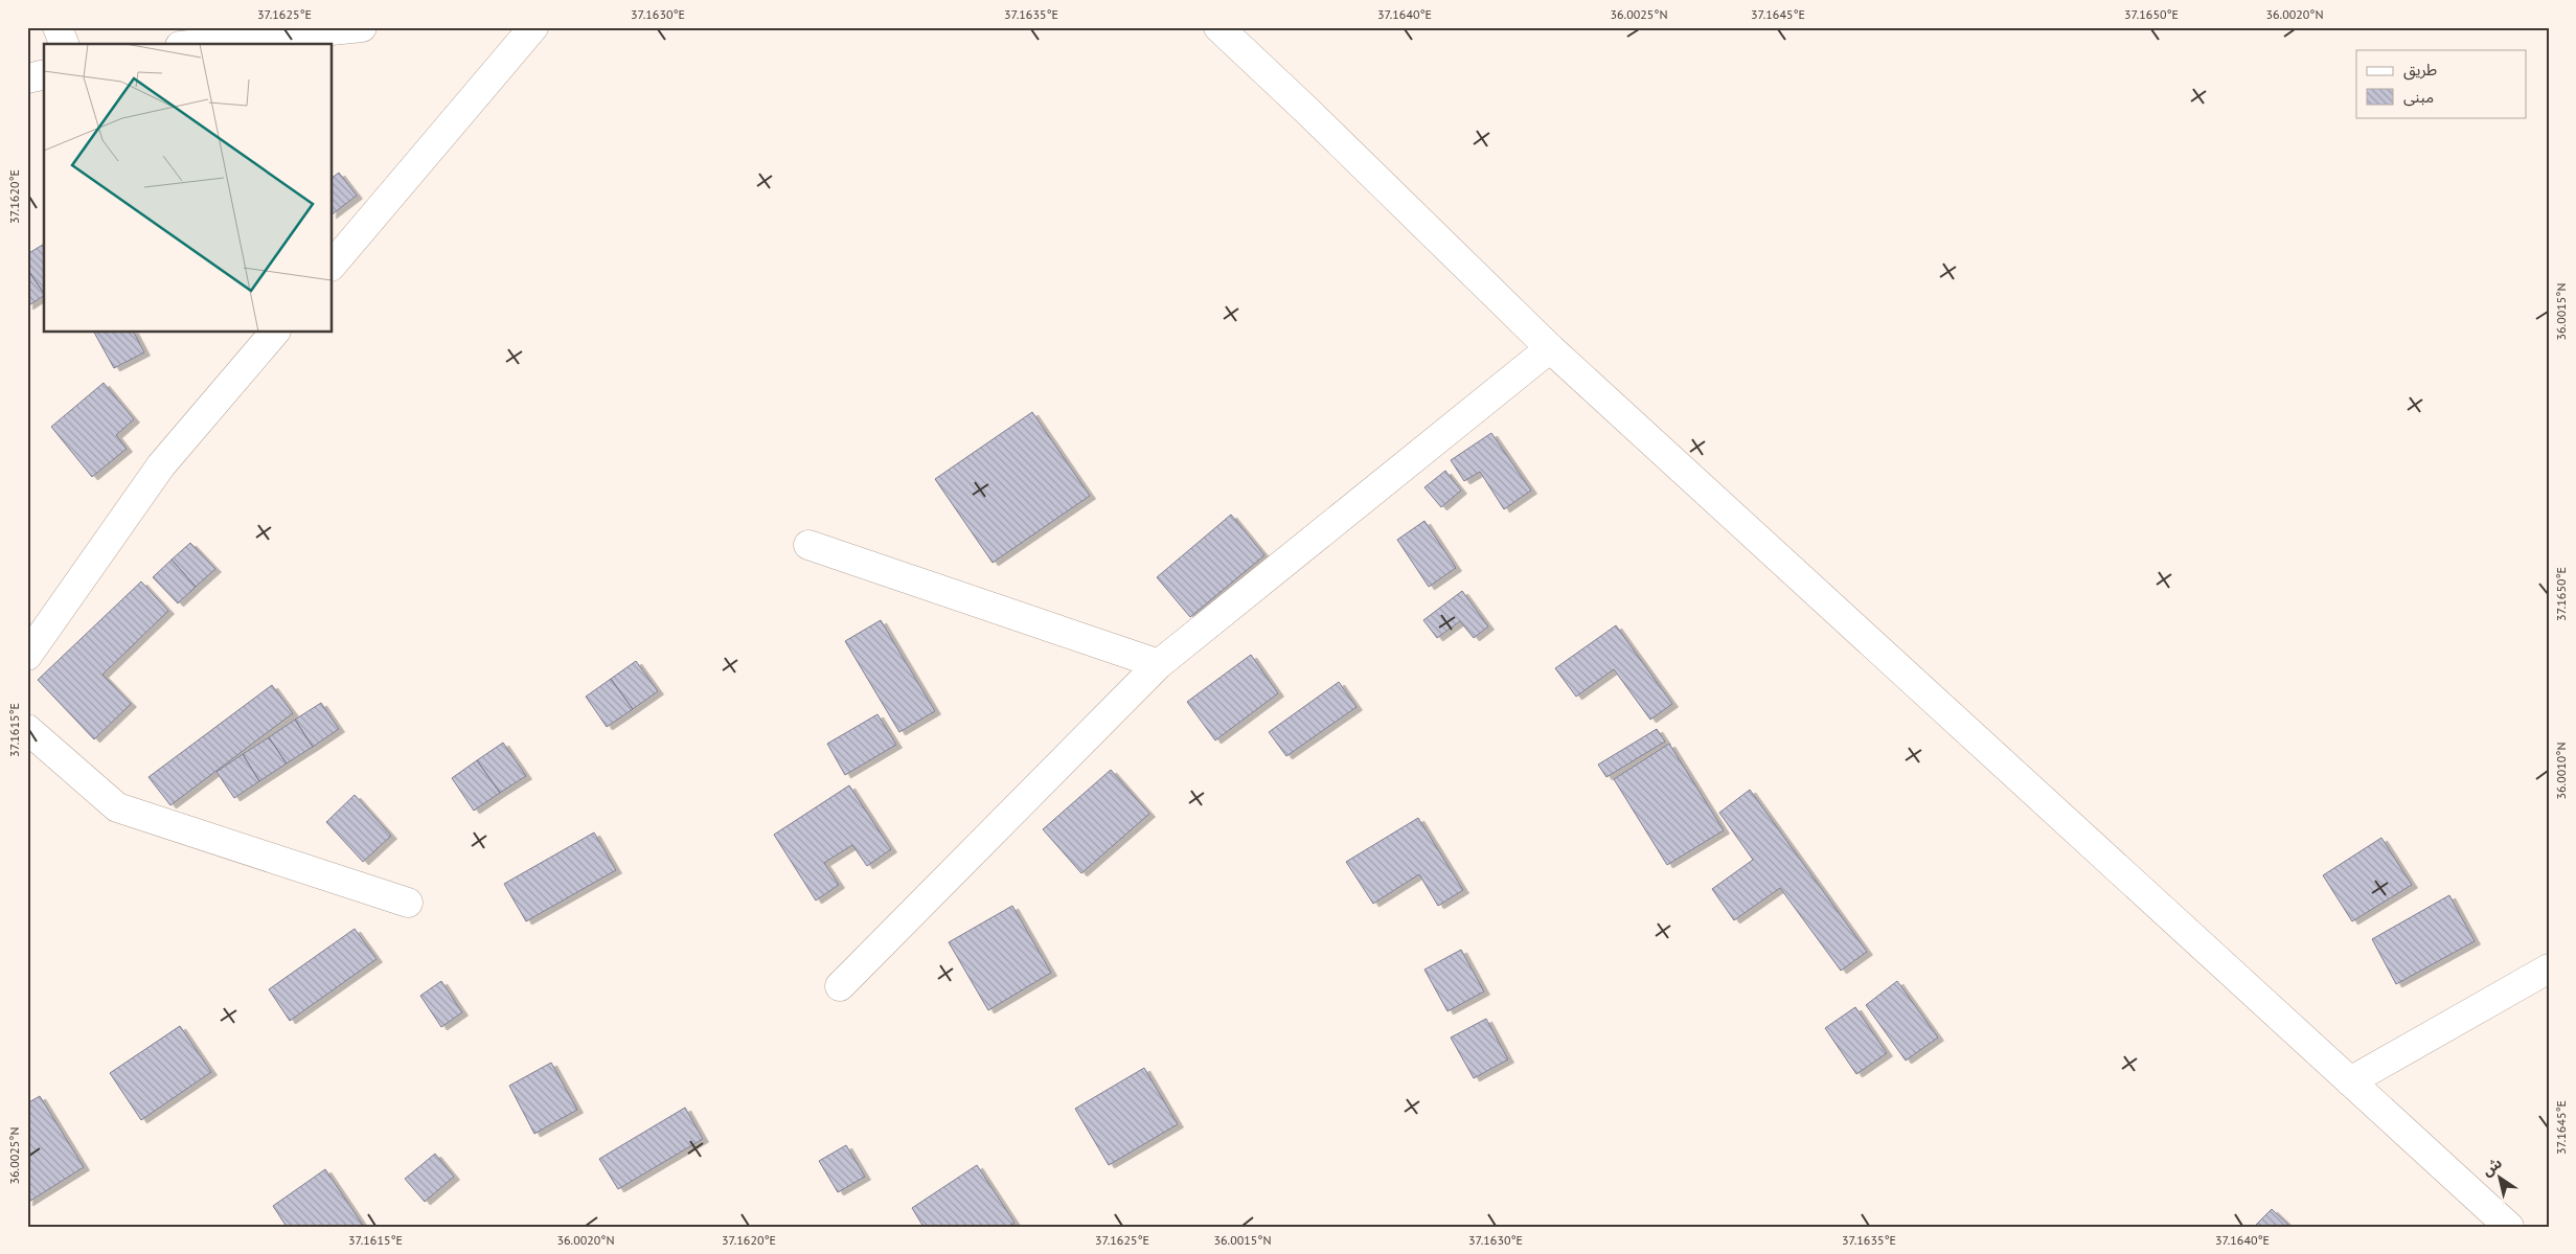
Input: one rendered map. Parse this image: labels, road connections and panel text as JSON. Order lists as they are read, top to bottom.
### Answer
{
  "legend": ["طريق", "مبنى"],
  "north": "top left",
  "coordinates": [
    "37.1625°E",
    "37.1630°E",
    "37.1635°E",
    "37.1640°E",
    "36.0025°N",
    "37.1645°E",
    "37.1650°E",
    "36.0020°N",
    "37.1620°E",
    "36.0015°N",
    "37.1615°E",
    "36.0010°N"
  ]
}
